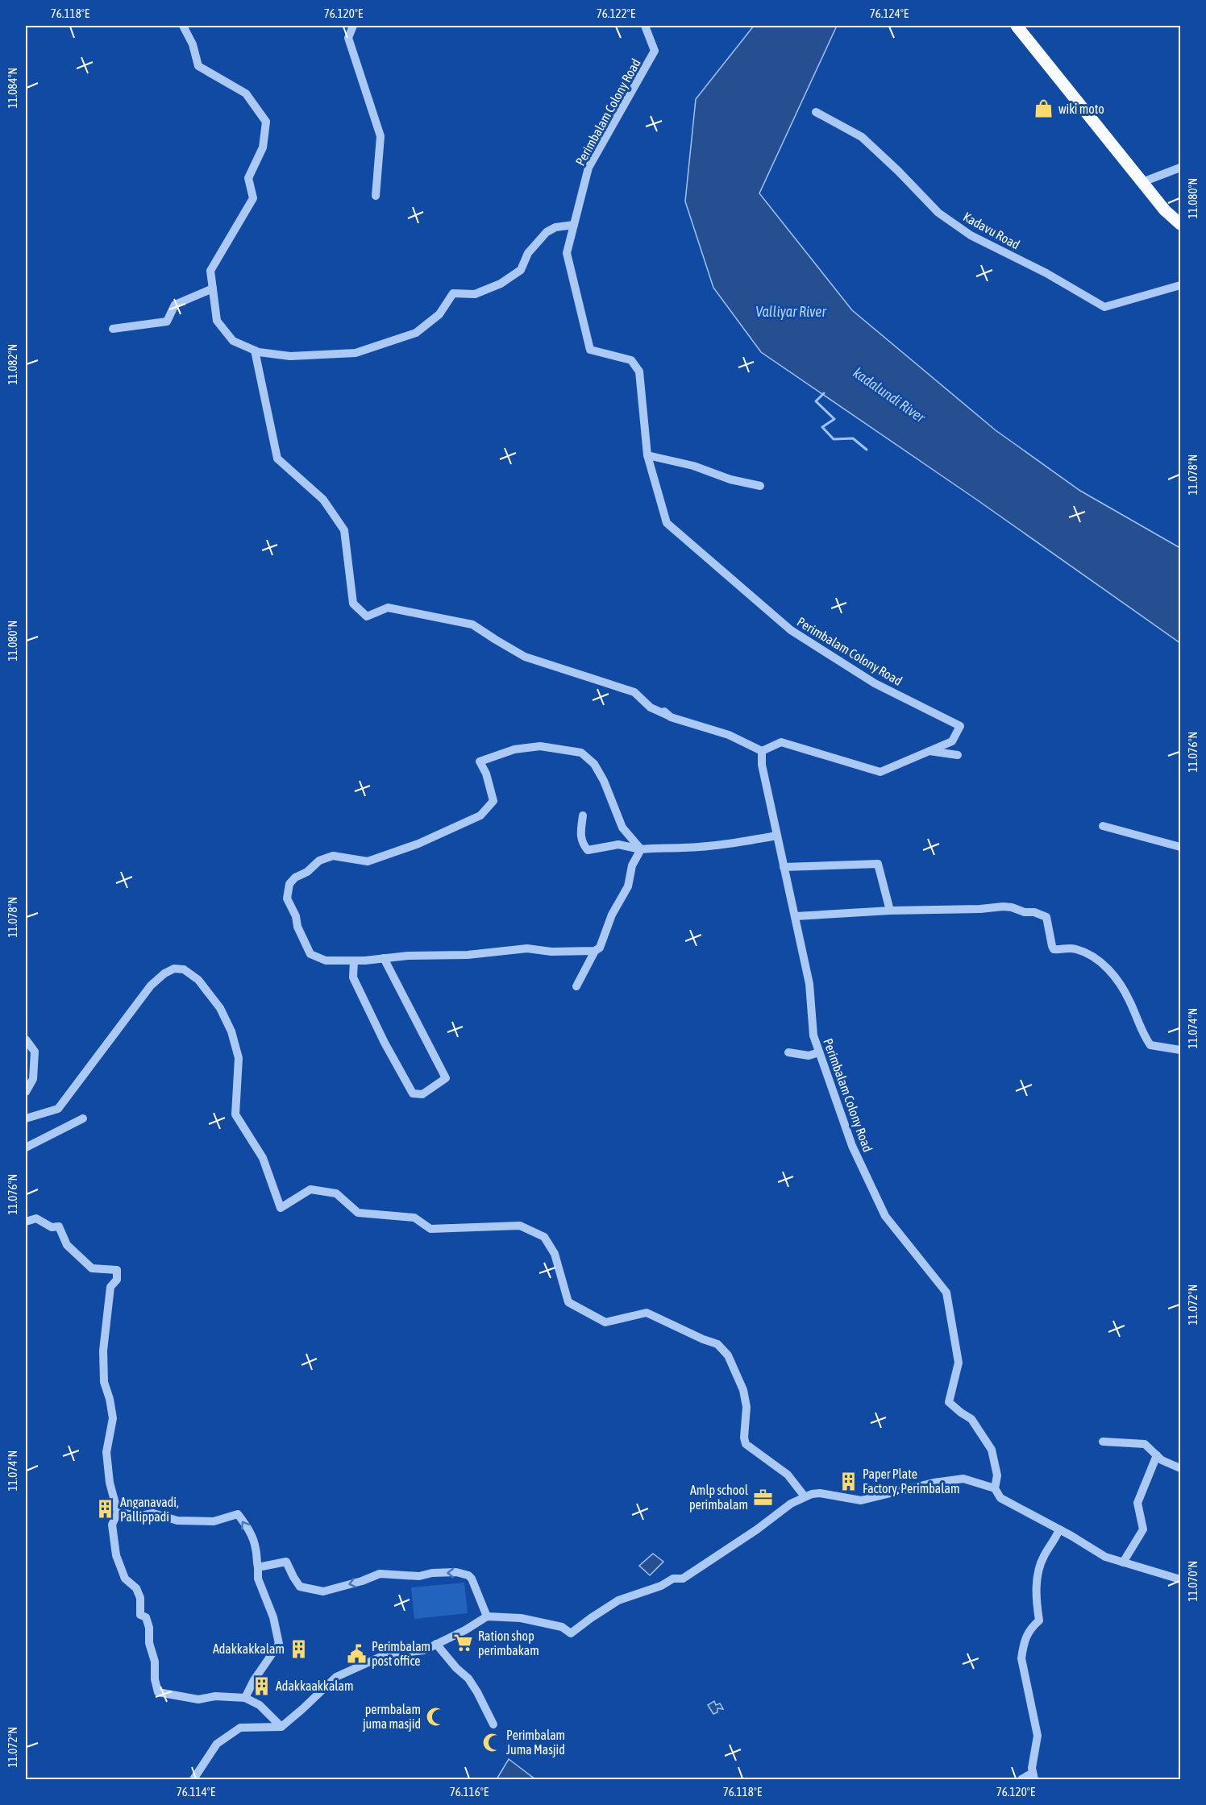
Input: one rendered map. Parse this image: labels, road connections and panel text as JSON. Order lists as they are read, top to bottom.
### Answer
{
  "streets": {
    "street": ["Perimbalam Colony Road", "Kadavu Road"]
  },
  "water": ["Valliyar River", "kadalundi River"],
  "places": {
    "shop": ["wiki moto"],
    "building": [
      "Paper Plate Factory, Perimbalam",
      "Anganavadi, Pallippadi",
      "Adakkakkalam",
      "Adakkaakkalam"
    ],
    "office": ["Amlp school perimbalam"],
    "supermarket": ["Ration shop perimbakam"],
    "public building": ["Perimbalam post office"],
    "mosque": ["permbalam juma masjid", "Perimbalam Juma Masjid"]
  },
  "coordinates": [
    "76.118°E",
    "76.120°E",
    "76.122°E",
    "76.124°E",
    "11.084°N",
    "11.080°N",
    "11.082°N",
    "11.078°N",
    "11.076°N",
    "11.074°N",
    "11.072°N",
    "11.070°N",
    "76.114°E",
    "76.116°E"
  ]
}
